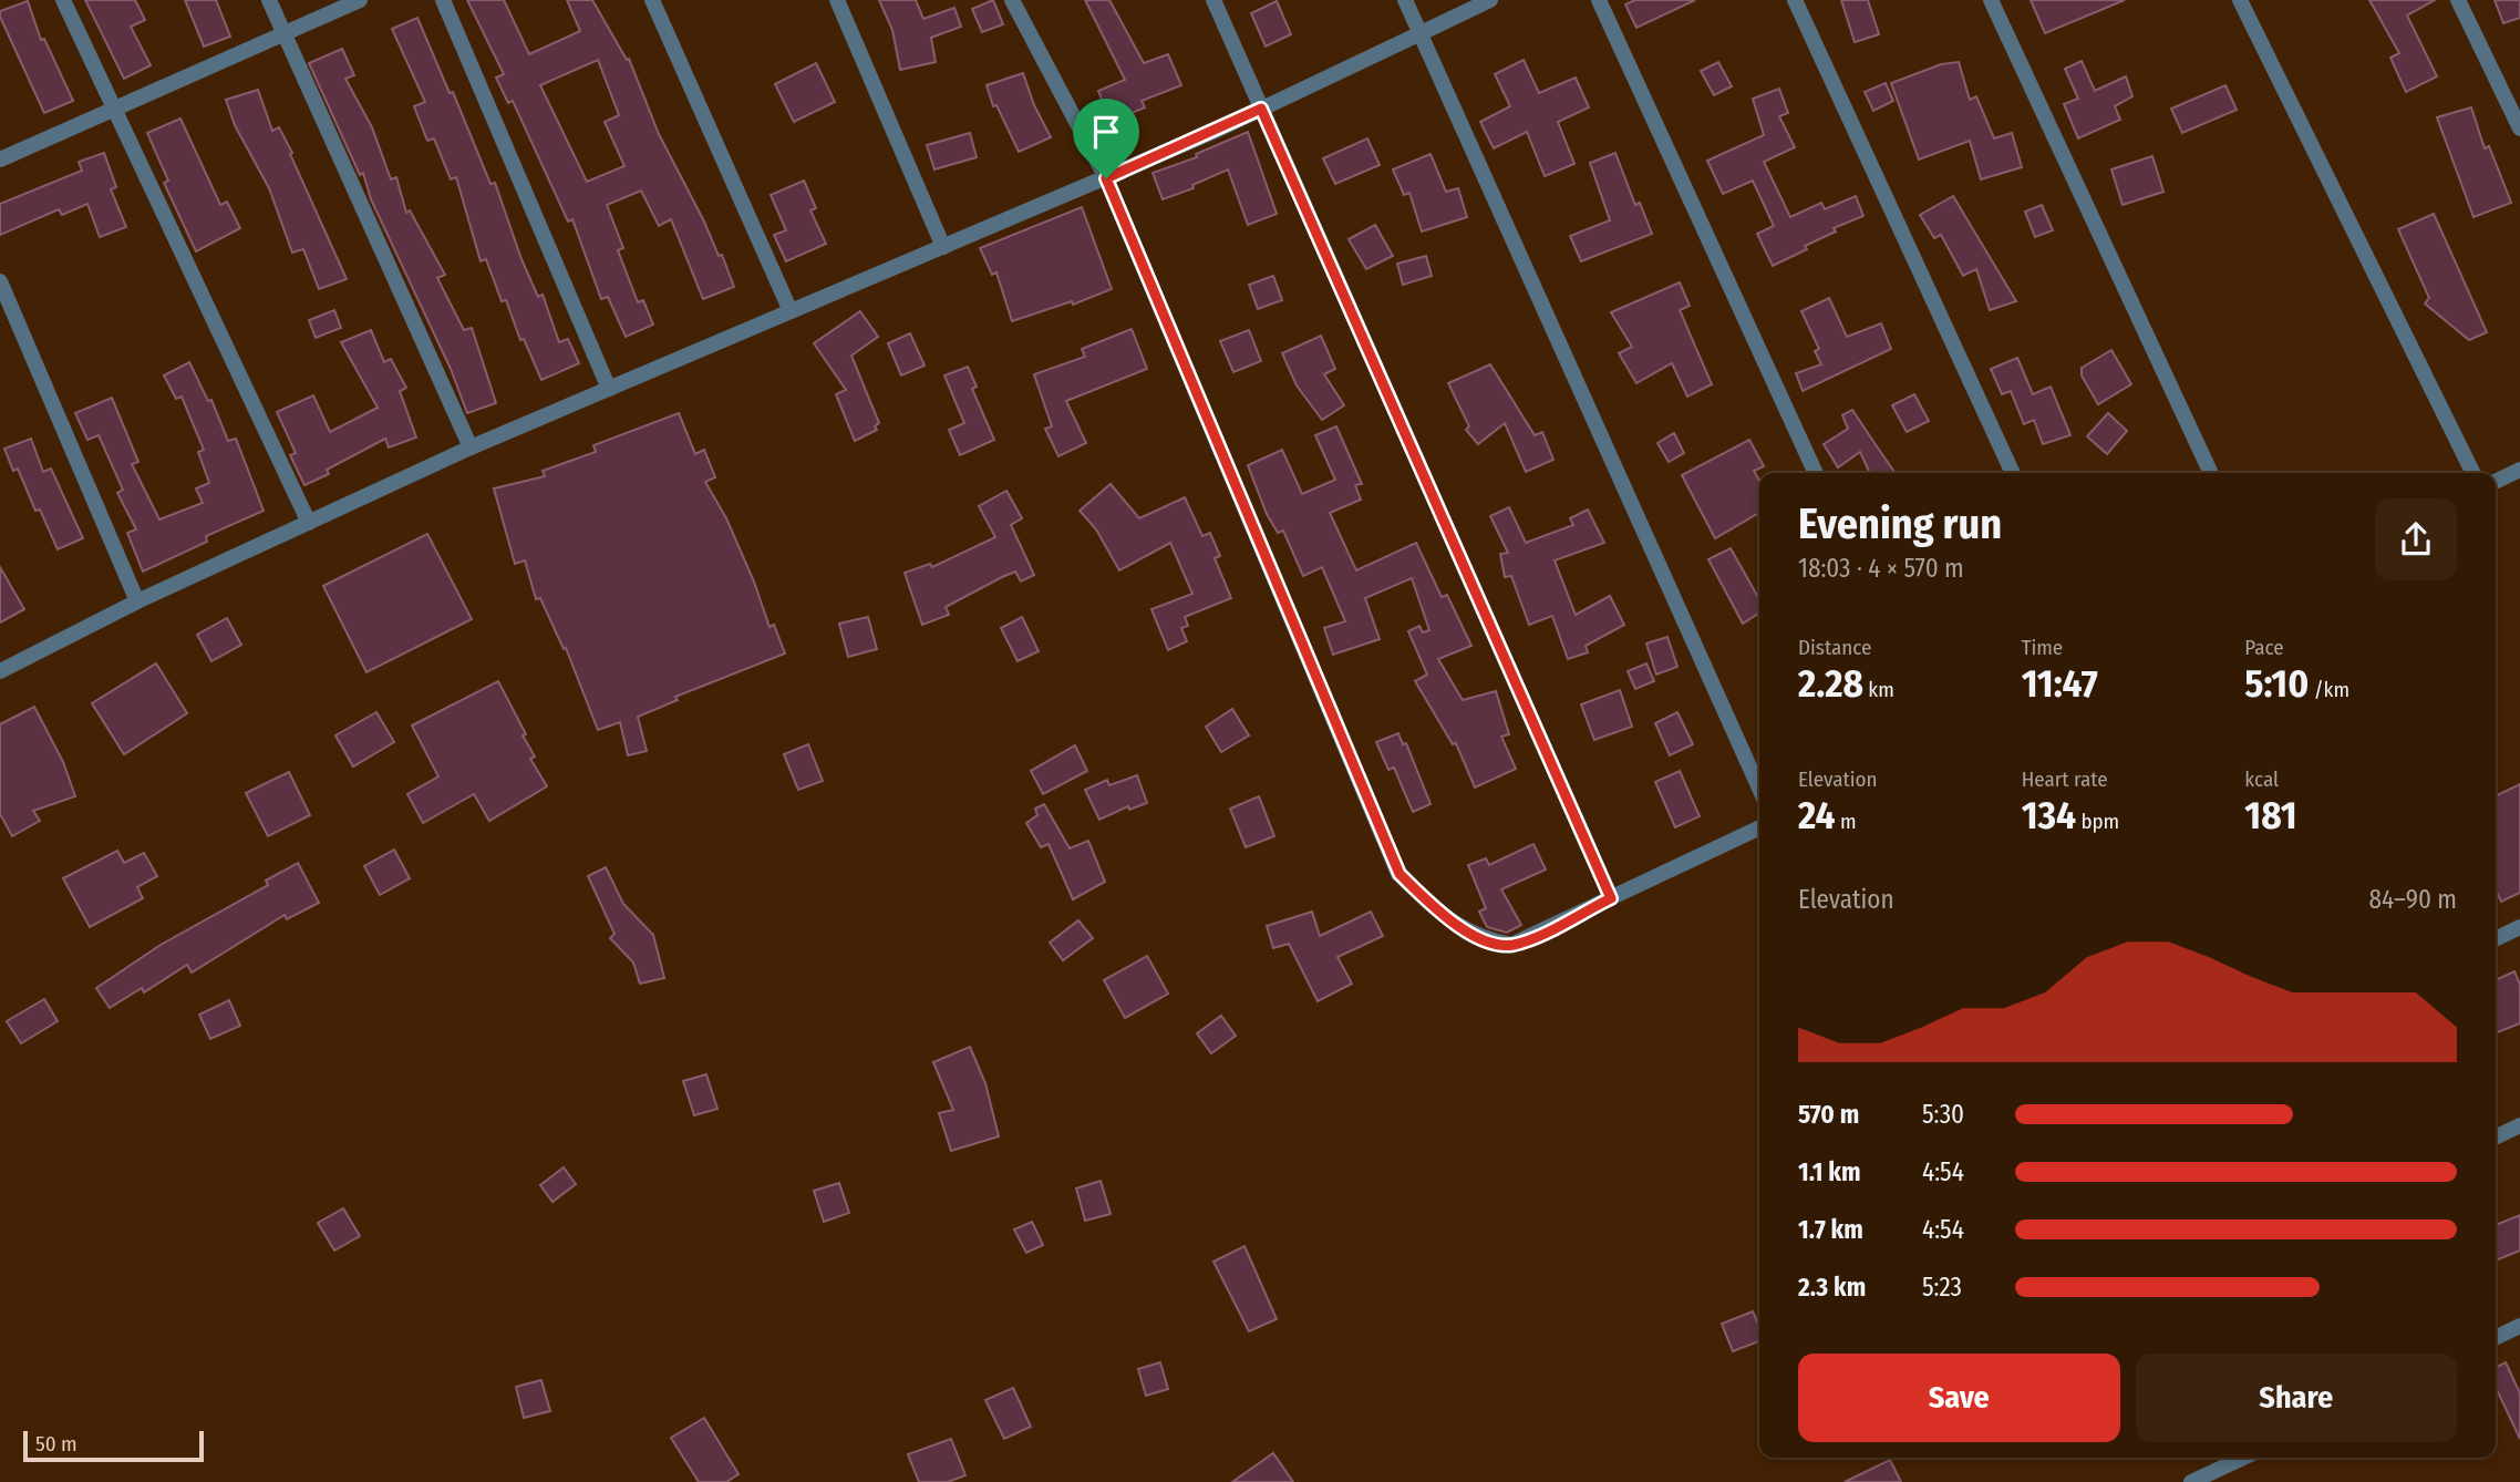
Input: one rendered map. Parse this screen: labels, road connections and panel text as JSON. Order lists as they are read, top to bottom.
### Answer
{
  "scale_bar": "50 m",
  "page": {
    "heading": ["Evening run", "18:03 · 4 × 570 m"],
    "stats": [
      ["Distance", "2.28 km"],
      ["Time", "11:47"],
      ["Pace", "5:10 /km"],
      ["Elevation", "24 m"],
      ["Heart rate", "134 bpm"],
      ["kcal", "181"]
    ],
    "chart": ["Elevation", "84–90 m"],
    "list": [
      {
        "name": "570 m",
        "note": "5:30"
      },
      {
        "name": "1.1 km",
        "note": "4:54"
      },
      {
        "name": "1.7 km",
        "note": "4:54"
      },
      {
        "name": "2.3 km",
        "note": "5:23"
      }
    ],
    "buttons": ["Save", "Share"],
    "scale": "50 m"
  }
}
